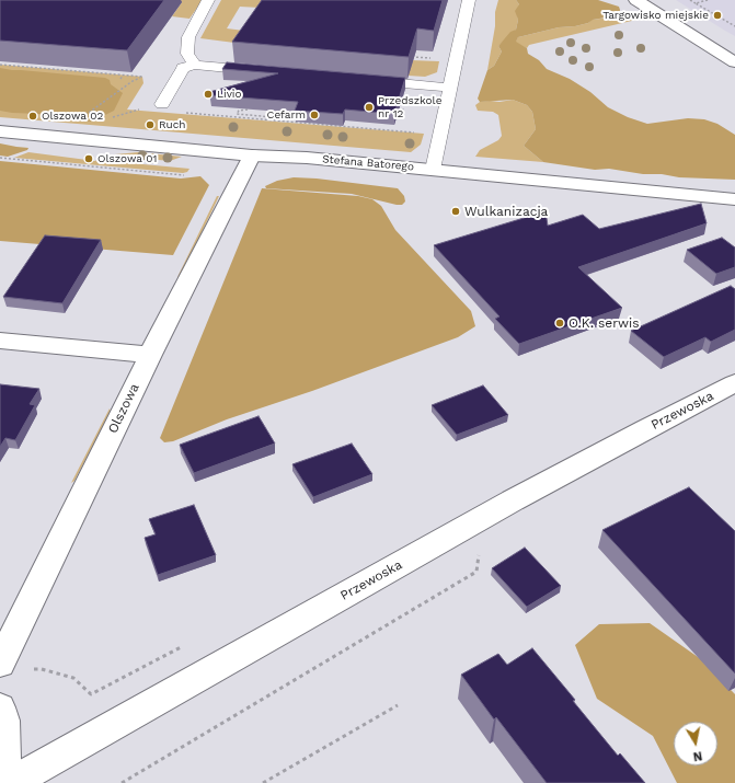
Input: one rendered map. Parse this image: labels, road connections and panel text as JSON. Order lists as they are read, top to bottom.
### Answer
{
  "streets": {
    "street": ["Stefana Batorego", "Olszowa", "Przewoska"]
  },
  "crossings": [
    ["Stefana Batorego", "Olszowa"]
  ],
  "places": [
    "Targowisko miejskie",
    "Livio",
    "Przedszkole nr 12",
    "Cefarm",
    "Olszowa 02",
    "Ruch",
    "Olszowa 01",
    "Wulkanizacja",
    "O.K. serwis"
  ],
  "north": "bottom"
}
